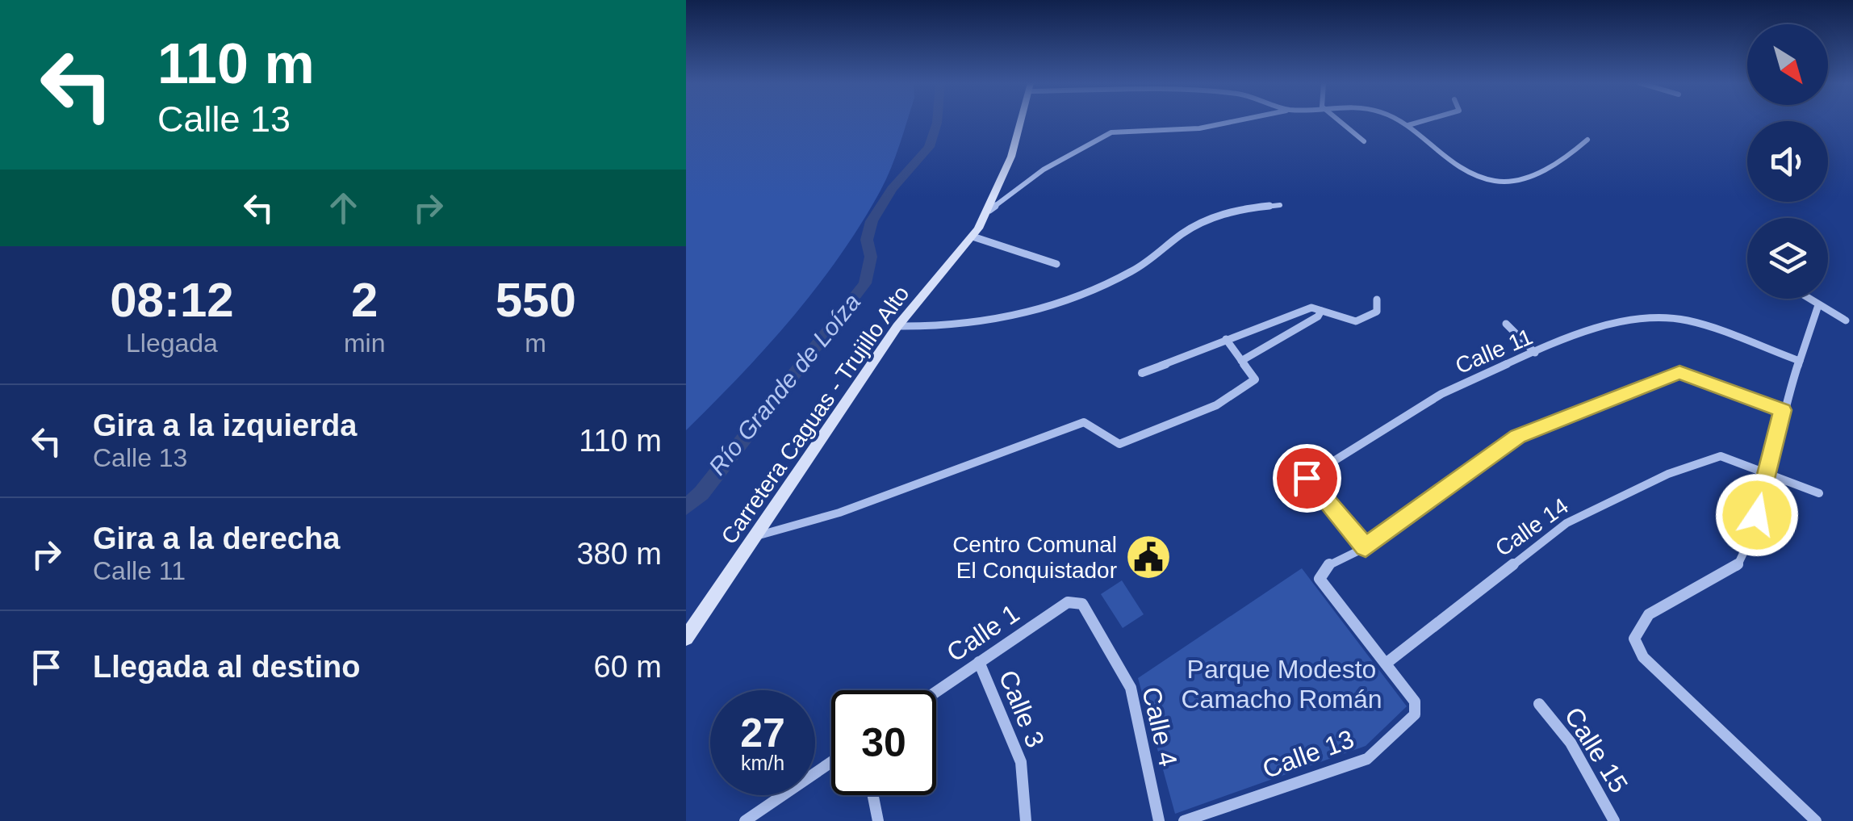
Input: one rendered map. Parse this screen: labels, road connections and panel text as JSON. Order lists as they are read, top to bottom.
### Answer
{
  "streets": {
    "street": [
      "Calle 11",
      "Carretera Caguas - Trujillo Alto",
      "Calle 14",
      "Calle 1",
      "Calle 3",
      "Calle 4",
      "Calle 15",
      "Calle 13"
    ]
  },
  "crossings": [
    ["Calle 11", "Calle 13"],
    ["Calle 14", "Calle 13"],
    ["Calle 1", "Calle 3"],
    ["Calle 1", "Calle 4"]
  ],
  "water": ["Río Grande de Loíza"],
  "parks": ["Parque Modesto Camacho Román"],
  "places": {
    "public building": ["Centro Comunal El Conquistador"]
  },
  "north": "bottom right",
  "page": {
    "turn": ["110 m", "Calle 13"],
    "eta": [
      "08:12",
      "Llegada",
      "2",
      "min",
      "550",
      "m"
    ],
    "list": [
      {
        "name": "Gira a la izquierda",
        "note": "Calle 13",
        "value": "110 m"
      },
      {
        "name": "Gira a la derecha",
        "note": "Calle 11",
        "value": "380 m"
      },
      {
        "name": "Llegada al destino",
        "value": "60 m"
      }
    ],
    "speed": "27 km/h",
    "limit": "30"
  }
}
